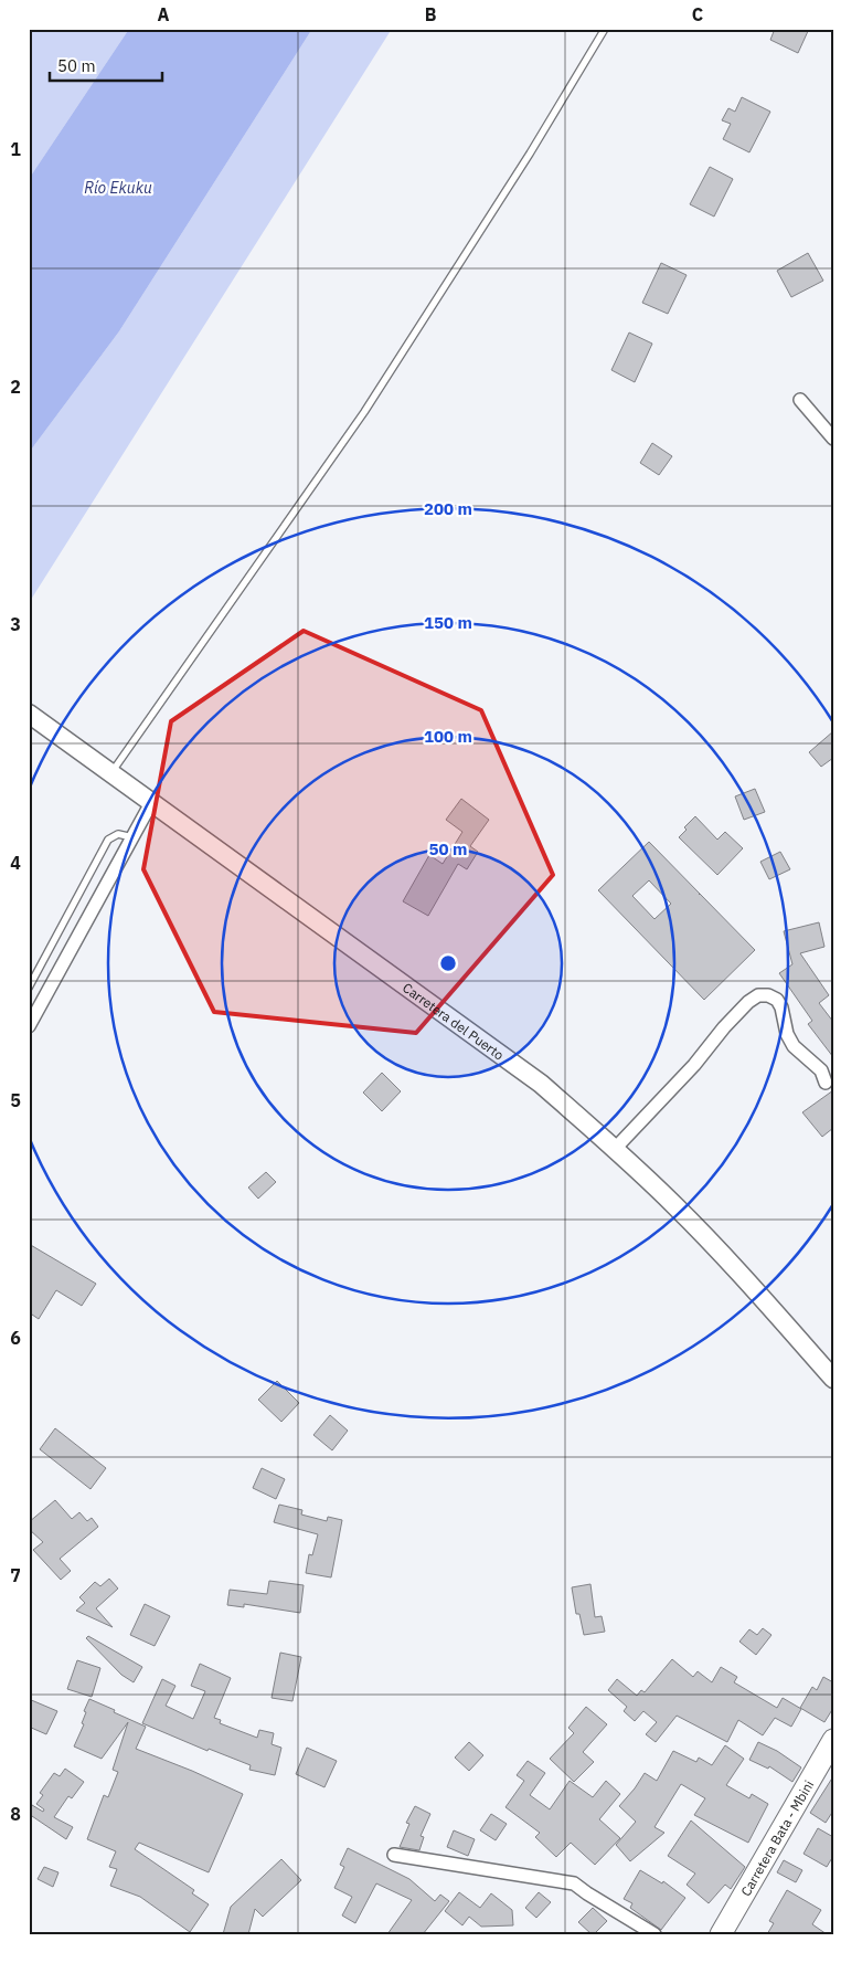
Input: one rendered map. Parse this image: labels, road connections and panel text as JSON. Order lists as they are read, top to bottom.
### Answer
{
  "streets": {
    "main road": ["Carretera del Puerto", "Carretera Bata - Mbini"]
  },
  "water": ["Río Ekuku"],
  "scale_bar": "50 m",
  "grid": {
    "columns": ["A", "B", "C"],
    "rows": [
      "1",
      "2",
      "3",
      "4",
      "5",
      "6",
      "7",
      "8"
    ]
  },
  "rings": [
    "200 m",
    "150 m",
    "100 m",
    "50 m"
  ]
}
